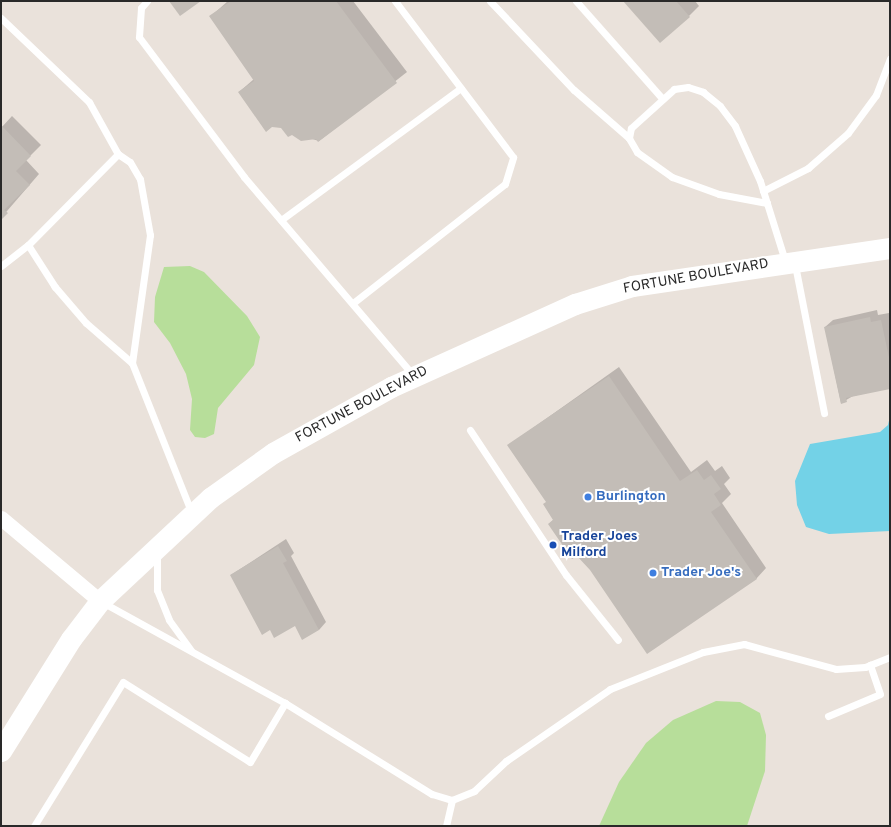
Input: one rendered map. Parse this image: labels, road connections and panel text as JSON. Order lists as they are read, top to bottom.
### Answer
{
  "streets": {
    "main road": ["FORTUNE BOULEVARD"]
  },
  "places": ["Burlington", "Trader Joes Milford", "Trader Joe's"]
}
